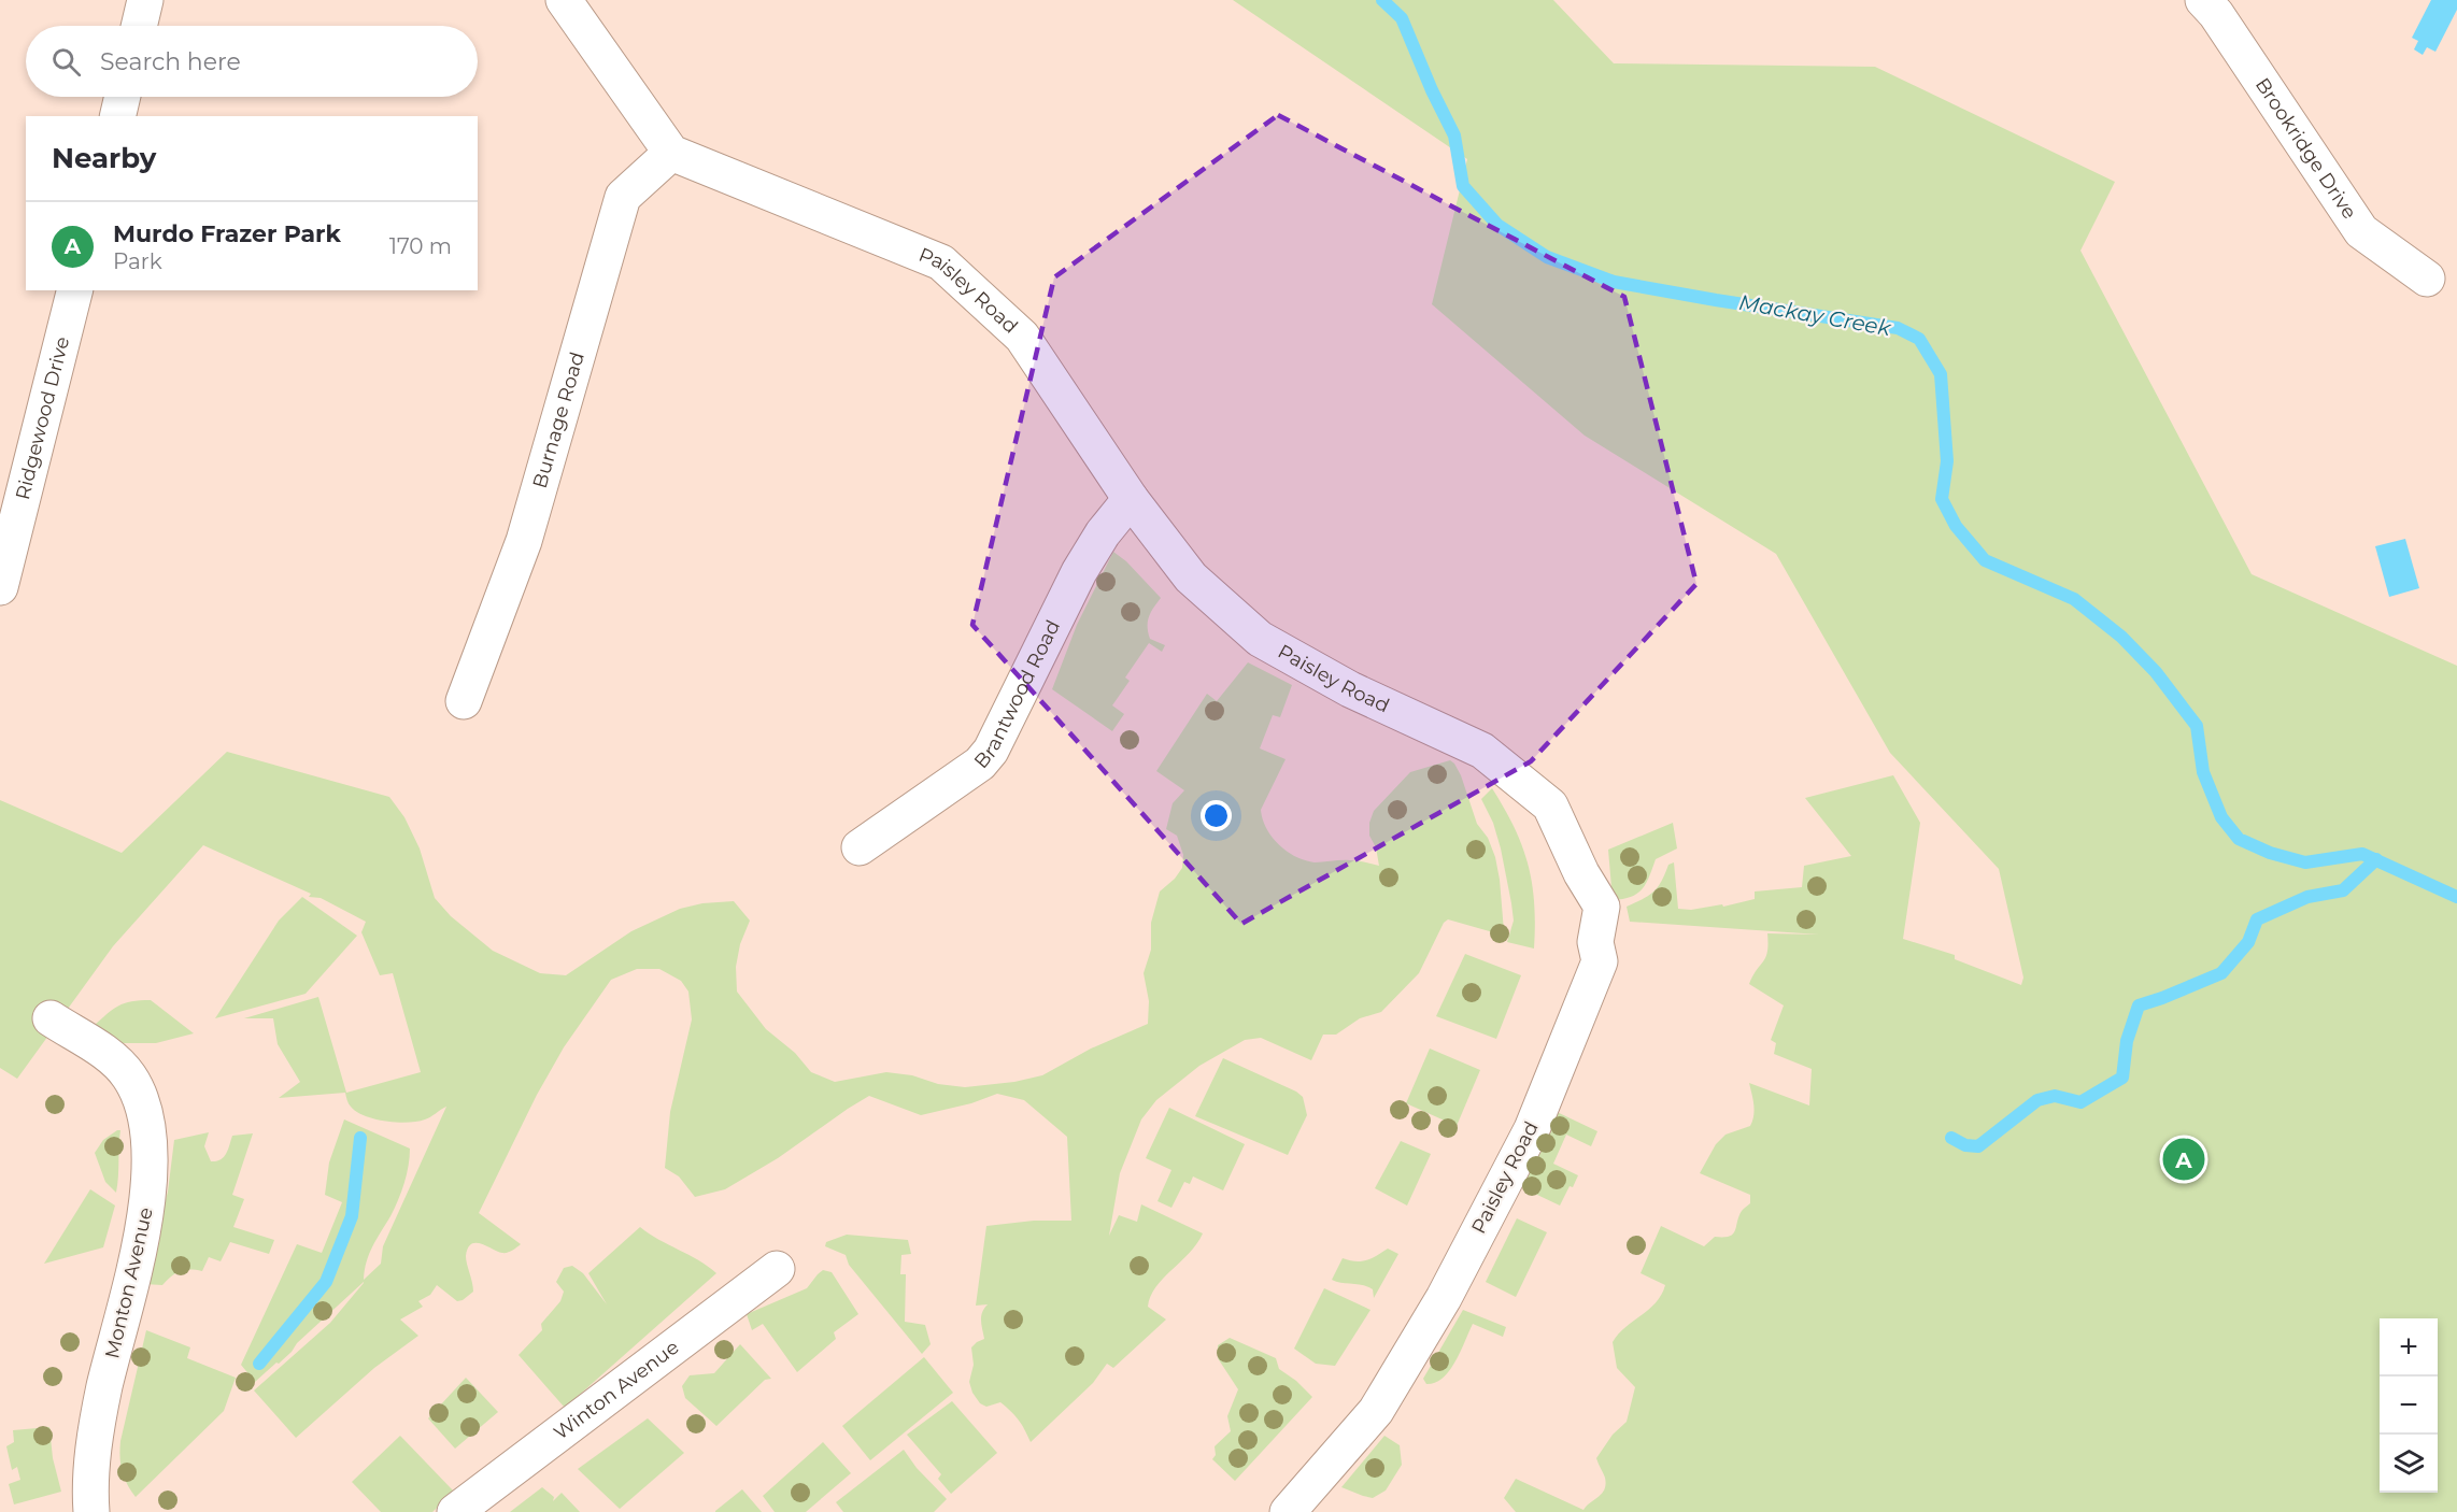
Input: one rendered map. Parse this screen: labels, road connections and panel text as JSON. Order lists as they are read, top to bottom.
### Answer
{
  "streets": {
    "street": [
      "Brookridge Drive",
      "Paisley Road",
      "Ridgewood Drive",
      "Burnage Road",
      "Brantwood Road",
      "Monton Avenue",
      "Winton Avenue"
    ]
  },
  "crossings": [
    ["Paisley Road", "Burnage Road"],
    ["Paisley Road", "Brantwood Road"]
  ],
  "water": ["Mackay Creek"],
  "page": {
    "search": "Search here",
    "heading": "Nearby",
    "list": [
      {
        "mark": "A",
        "name": "Murdo Frazer Park",
        "note": "Park",
        "value": "170 m"
      }
    ],
    "pins": "A",
    "map_buttons": ["+", "−"]
  }
}
